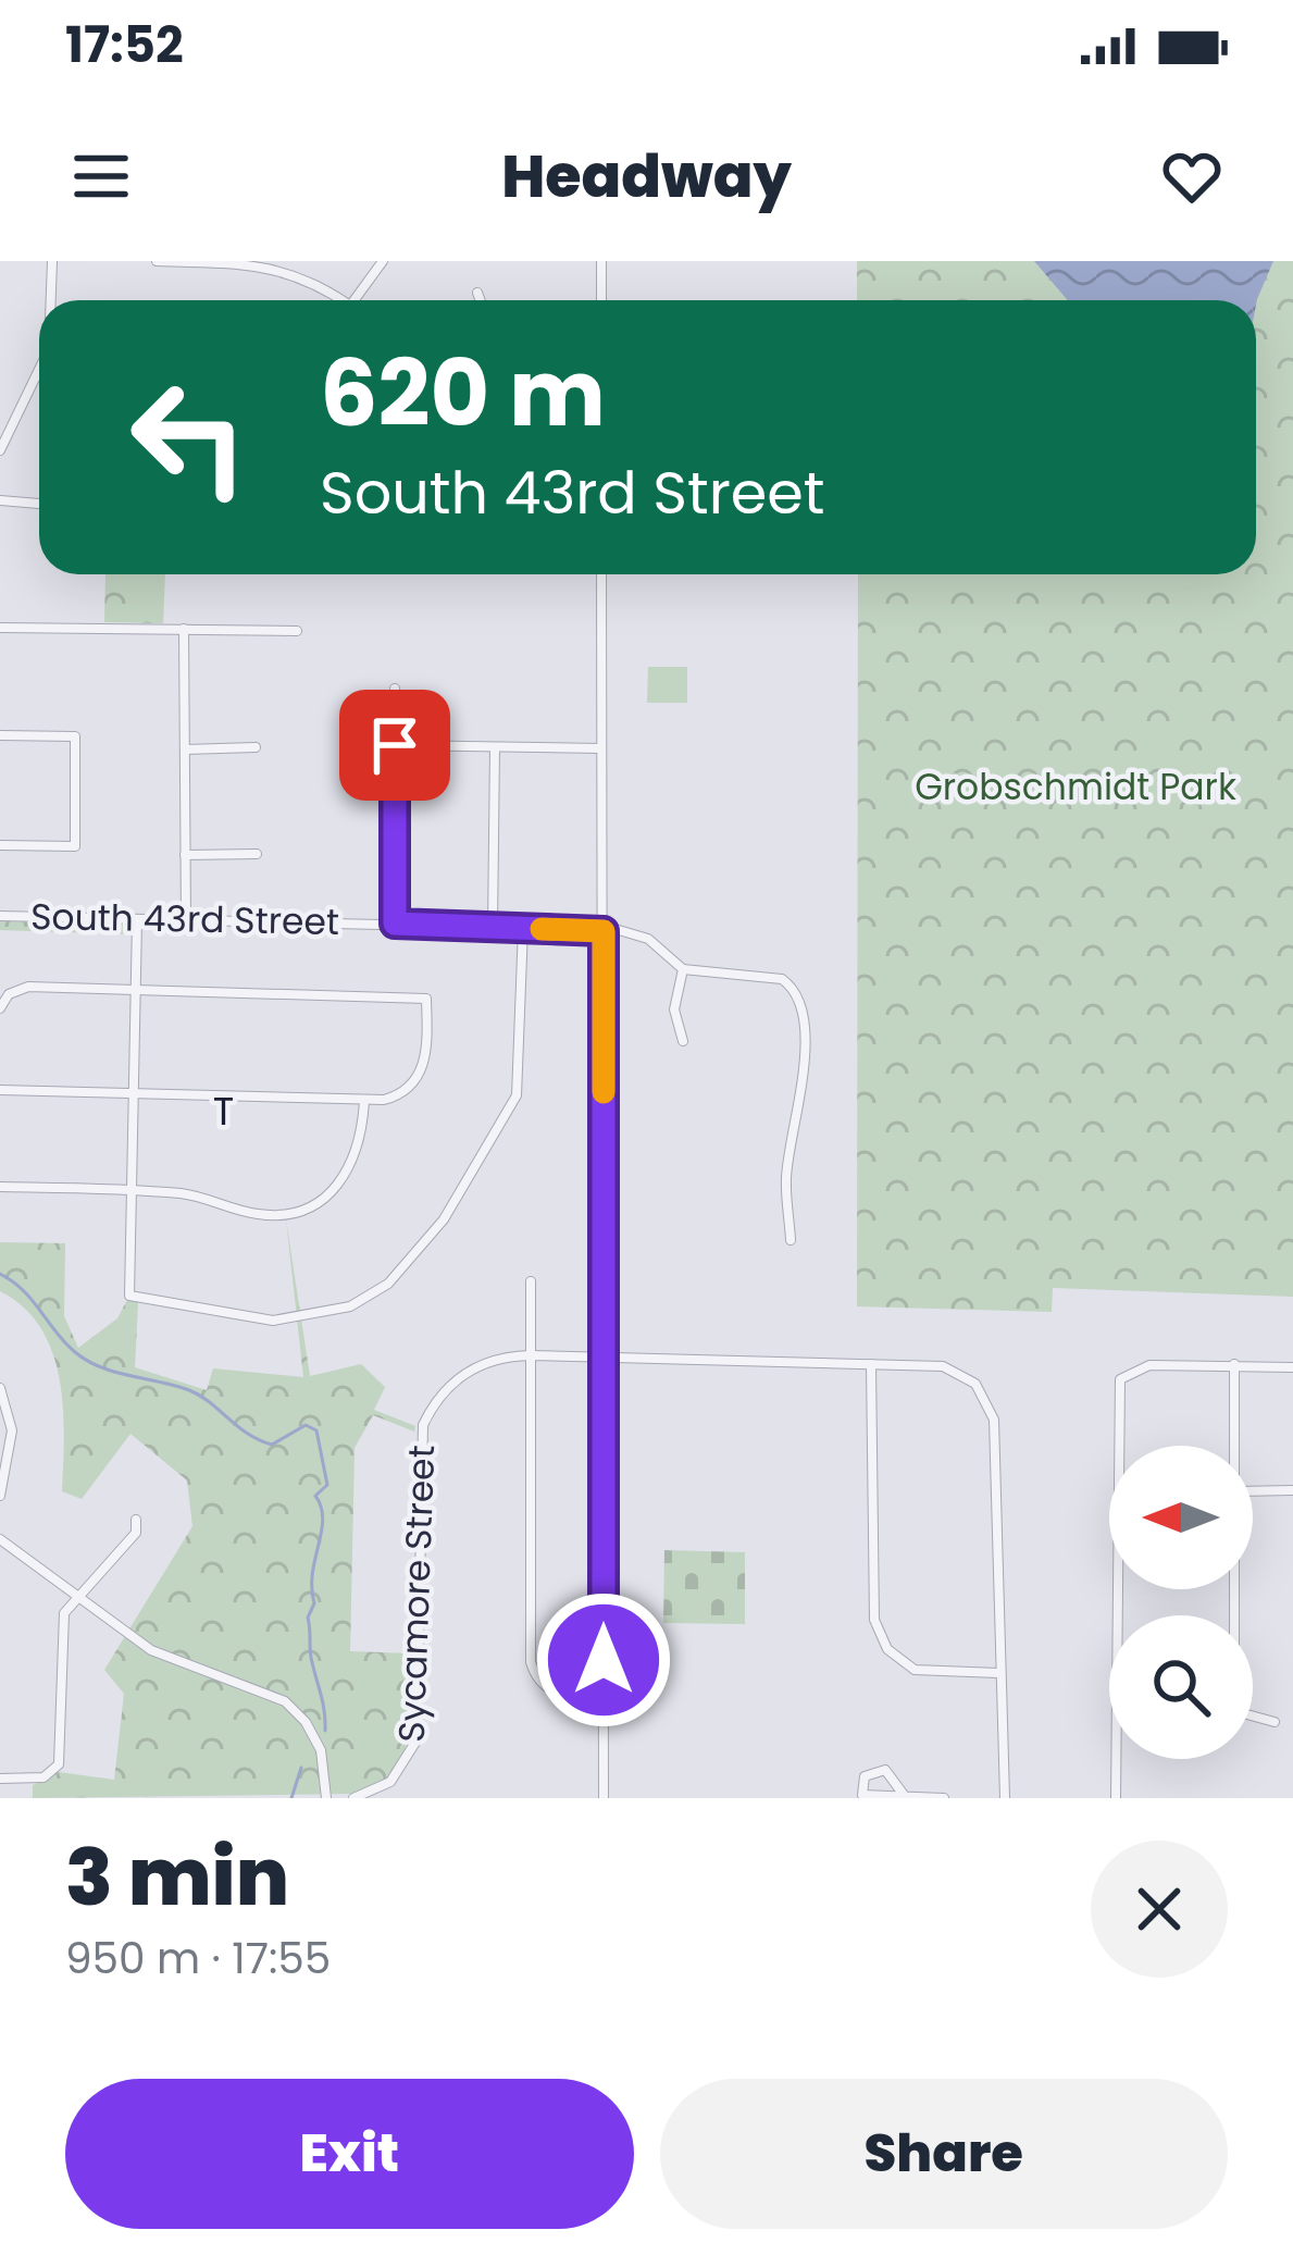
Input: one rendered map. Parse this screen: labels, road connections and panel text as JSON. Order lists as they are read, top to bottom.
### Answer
{
  "streets": {
    "street": ["South 43rd Street", "Sycamore Street"]
  },
  "districts": ["T"],
  "parks": ["Grobschmidt Park"],
  "north": "left",
  "page": {
    "status": "17:52",
    "header": "Headway",
    "turn": ["620 m", "South 43rd Street"],
    "heading": ["3 min", "950 m · 17:55"],
    "buttons": ["Exit", "Share"]
  }
}
